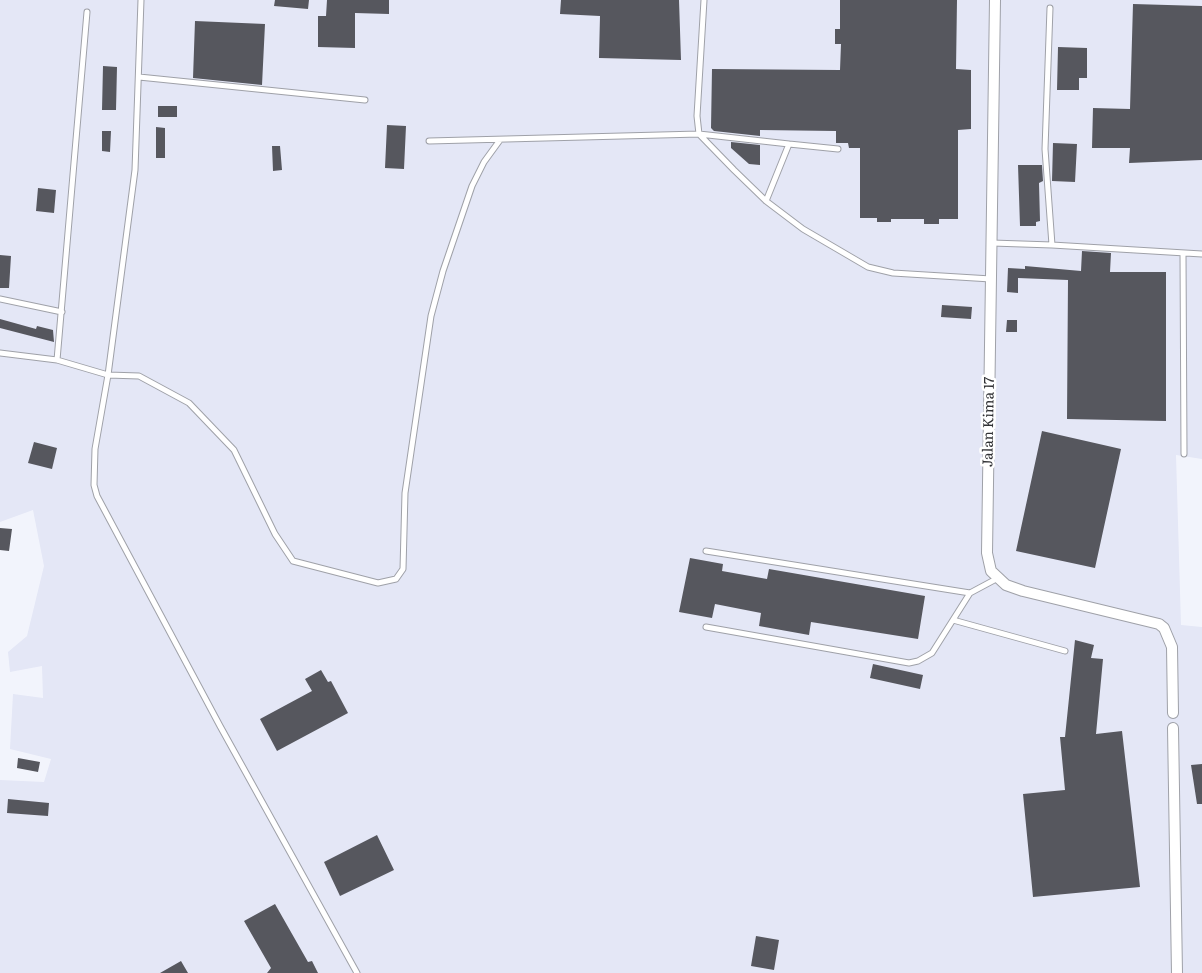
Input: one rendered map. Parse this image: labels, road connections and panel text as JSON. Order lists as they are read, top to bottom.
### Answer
{
  "streets": {
    "street": ["Jalan Kima 17"]
  }
}
